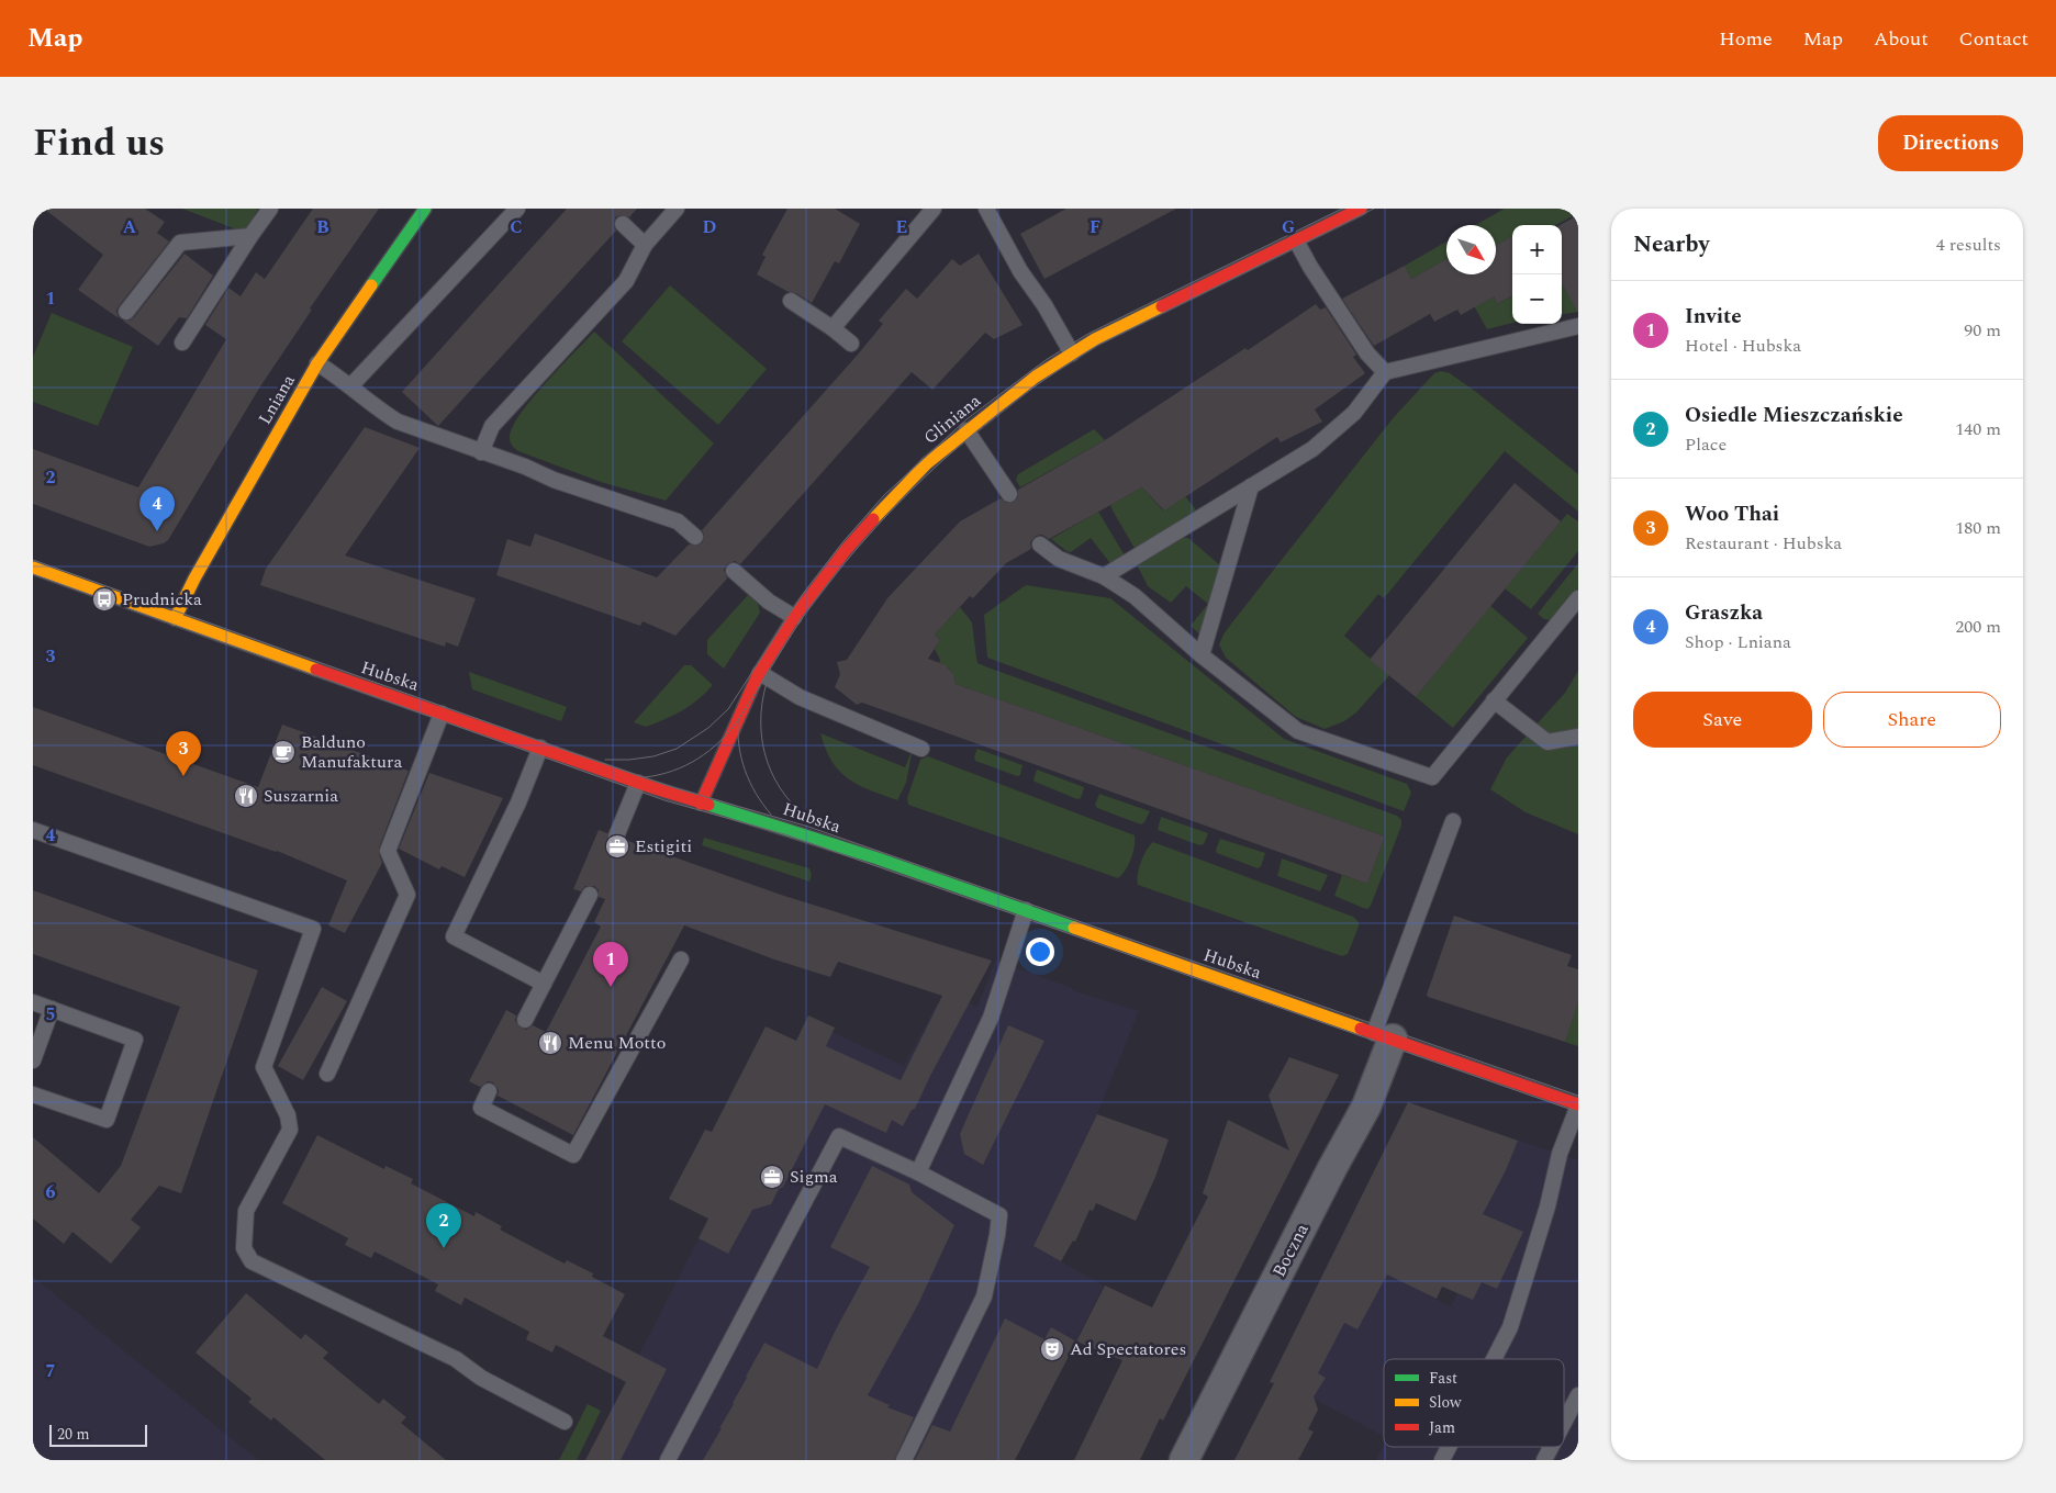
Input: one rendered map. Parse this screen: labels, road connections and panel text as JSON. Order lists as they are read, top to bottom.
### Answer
{
  "streets": {
    "street": [
      "Lniana",
      "Gliniana",
      "Hubska",
      "Boczna"
    ]
  },
  "crossings": [
    ["Lniana", "Hubska"],
    ["Gliniana", "Hubska"],
    ["Hubska", "Boczna"]
  ],
  "places": {
    "bus stop": ["Prudnicka"],
    "cafe": ["Balduno Manufaktura"],
    "restaurant": ["Suszarnia", "Menu Motto"],
    "office": ["Estigiti", "Sigma"],
    "theatre": ["Ad Spectatores"]
  },
  "legend": ["Fast", "Slow", "Jam"],
  "scale_bar": "20 m",
  "north": "bottom right",
  "page": {
    "header": "Map",
    "nav": [
      "Home",
      "Map",
      "About",
      "Contact"
    ],
    "title": "Find us",
    "buttons": [
      "Directions",
      ["Save", "Share"]
    ],
    "heading": ["Nearby", "4 results"],
    "map_buttons": ["+", "−"],
    "list": [
      {
        "mark": "1",
        "name": "Invite",
        "note": "Hotel · Hubska",
        "value": "90 m"
      },
      {
        "mark": "2",
        "name": "Osiedle Mieszczańskie",
        "note": "Place",
        "value": "140 m"
      },
      {
        "mark": "3",
        "name": "Woo Thai",
        "note": "Restaurant · Hubska",
        "value": "180 m"
      },
      {
        "mark": "4",
        "name": "Graszka",
        "note": "Shop · Lniana",
        "value": "200 m"
      }
    ],
    "pins": [
      "4",
      "3",
      "1",
      "2"
    ],
    "scale": "20 m"
  },
  "grid": {
    "columns": [
      "A",
      "B",
      "C",
      "D",
      "E",
      "F",
      "G"
    ],
    "rows": [
      "1",
      "2",
      "3",
      "4",
      "5",
      "6",
      "7"
    ]
  }
}
